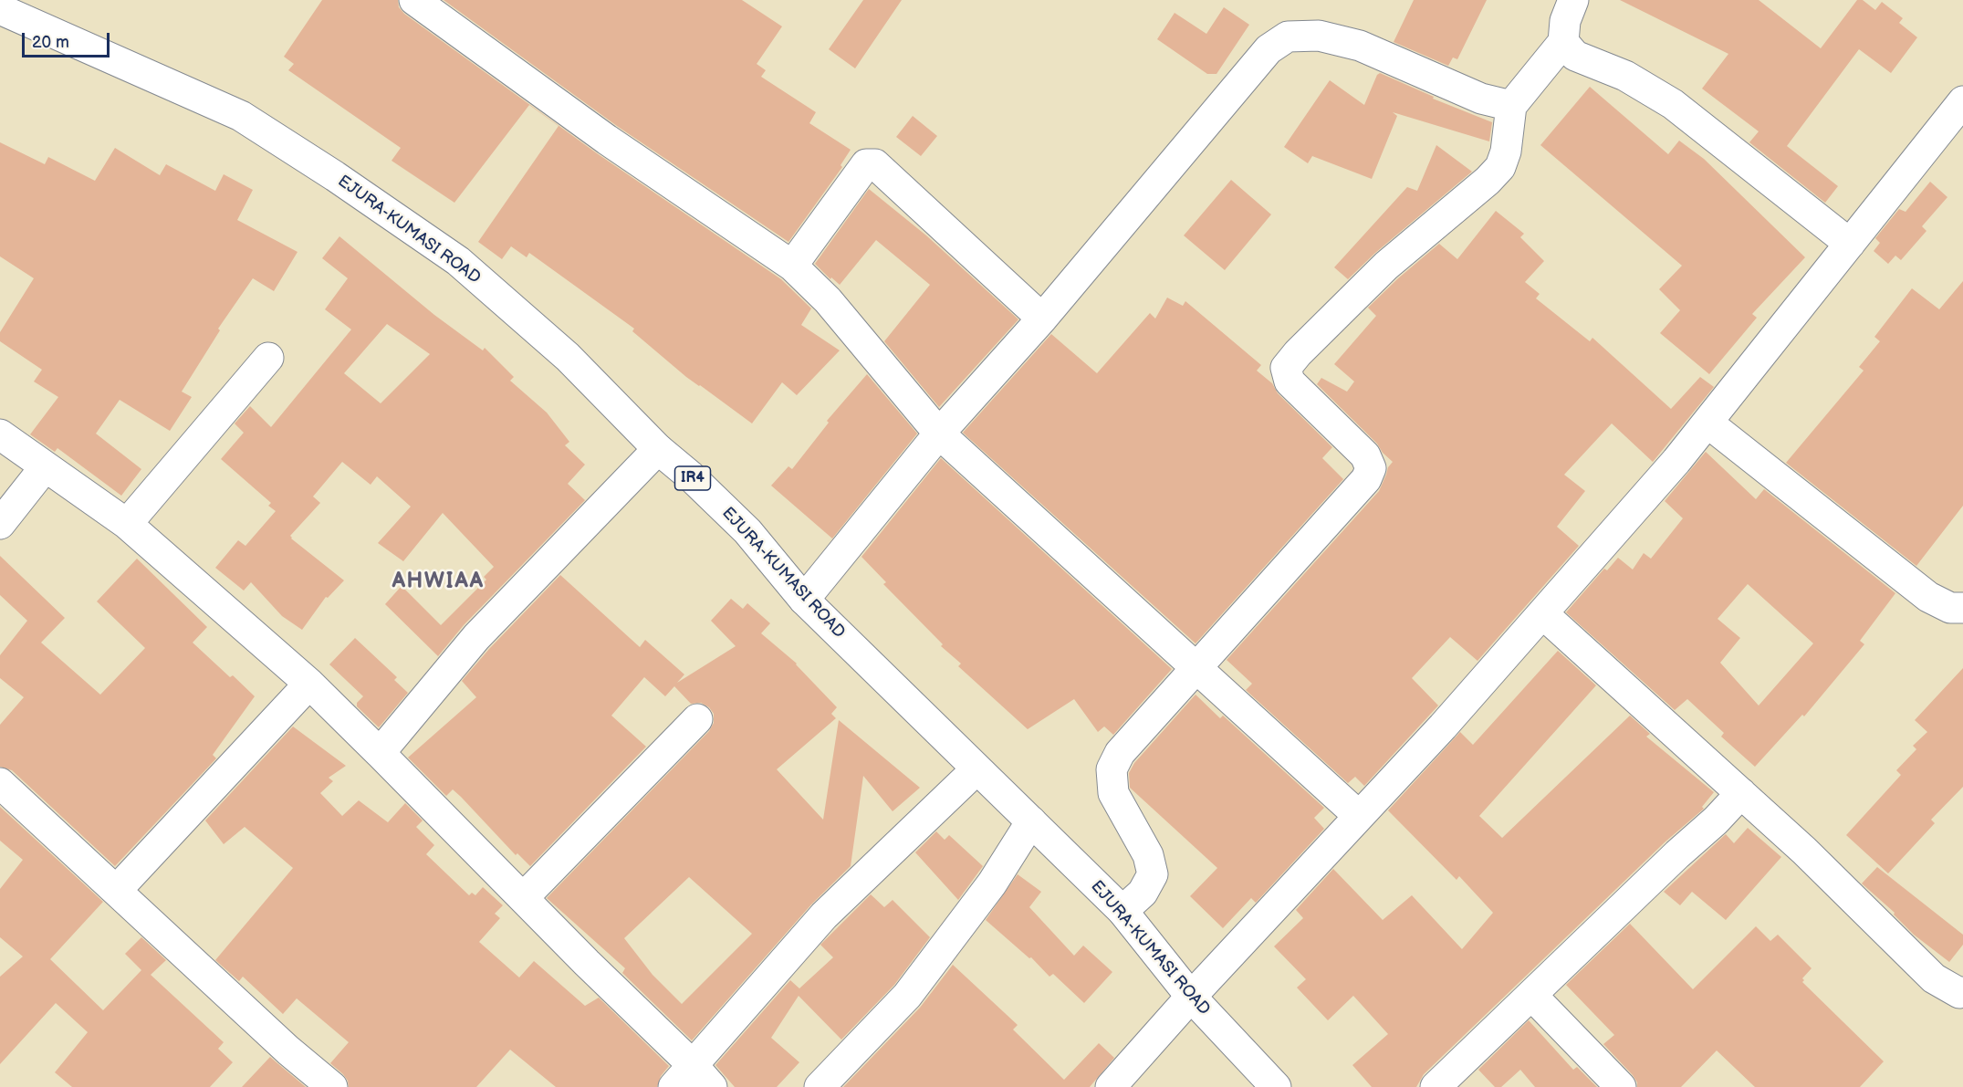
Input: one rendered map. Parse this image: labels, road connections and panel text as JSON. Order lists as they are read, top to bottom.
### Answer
{
  "streets": {
    "street": ["EJURA-KUMASI ROAD", "IR4"]
  },
  "districts": ["AHWIAA"],
  "scale_bar": "20 m"
}
